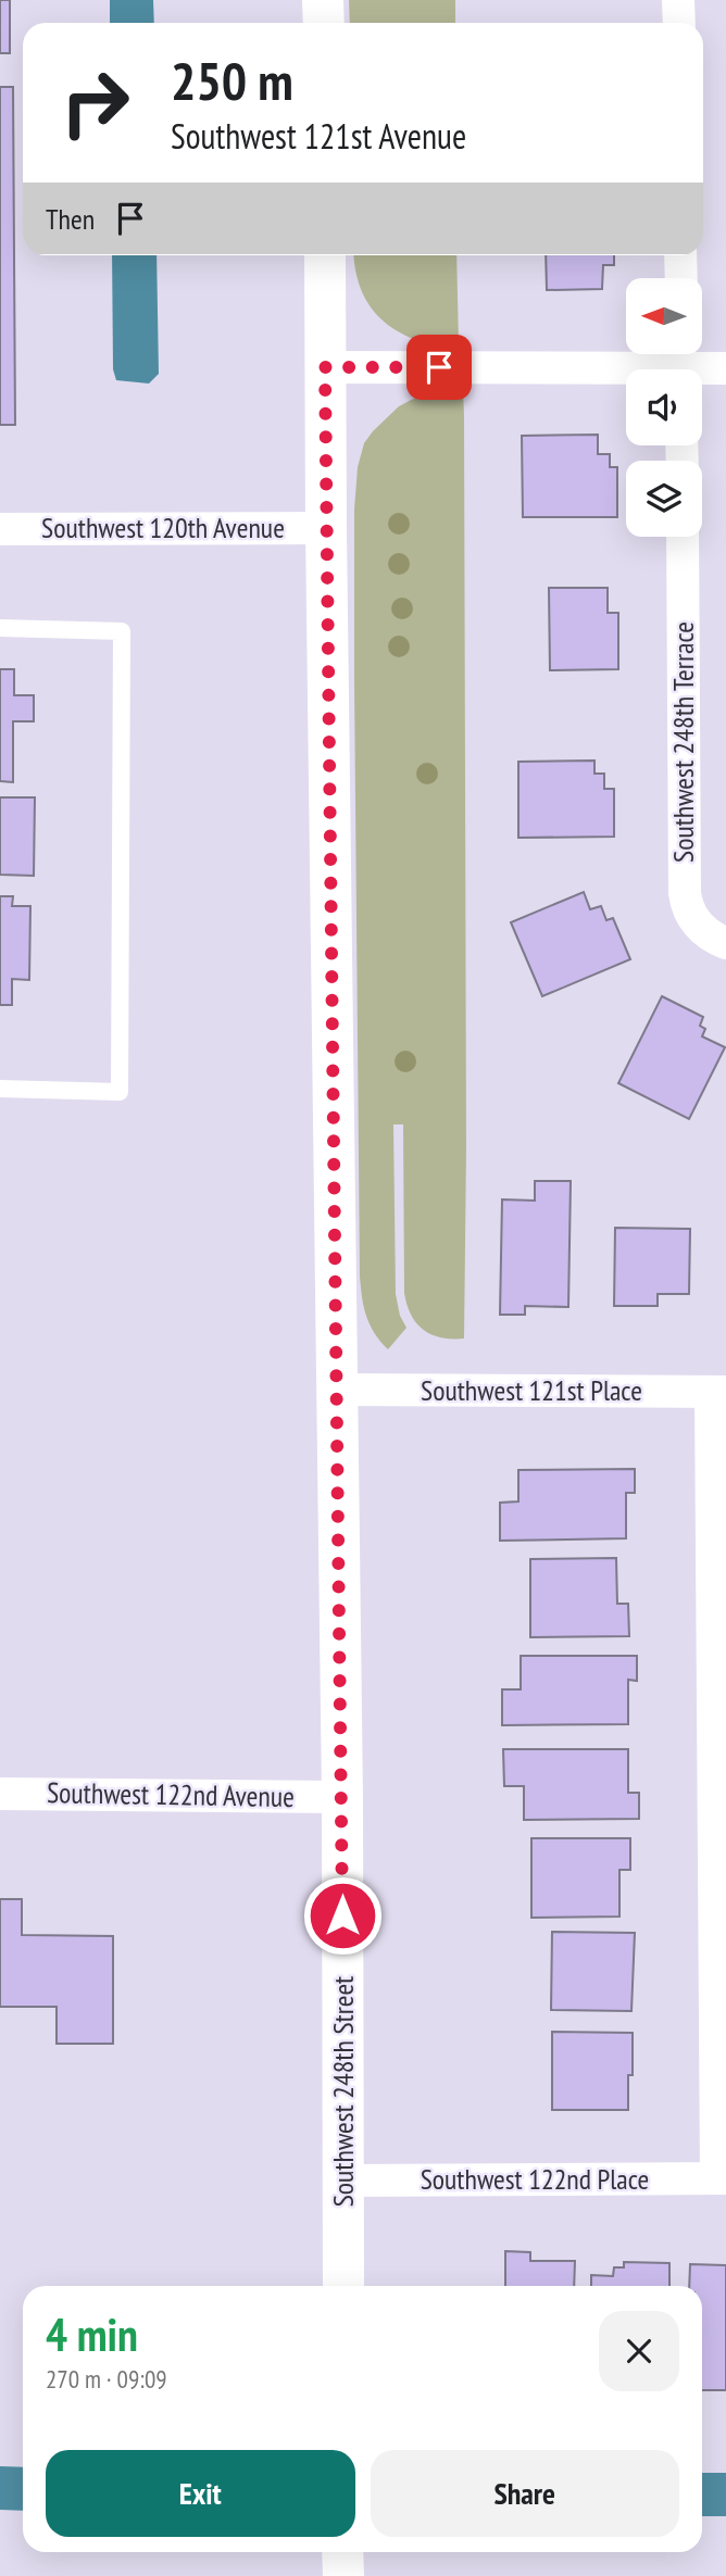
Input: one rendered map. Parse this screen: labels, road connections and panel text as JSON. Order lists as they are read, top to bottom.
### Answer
{
  "streets": {
    "street": [
      "Southwest 120th Avenue",
      "Southwest 248th Terrace",
      "Southwest 121st Place",
      "Southwest 122nd Avenue",
      "Southwest 248th Street",
      "Southwest 122nd Place"
    ]
  },
  "crossings": [
    ["Southwest 120th Avenue", "Southwest 248th Street"],
    ["Southwest 121st Place", "Southwest 248th Street"],
    ["Southwest 122nd Avenue", "Southwest 248th Street"],
    ["Southwest 248th Street", "Southwest 122nd Place"]
  ],
  "north": "left",
  "page": {
    "turn": ["250 m", "Southwest 121st Avenue"],
    "then": "Then",
    "heading": ["4 min", "270 m · 09:09"],
    "buttons": ["Exit", "Share"]
  }
}
